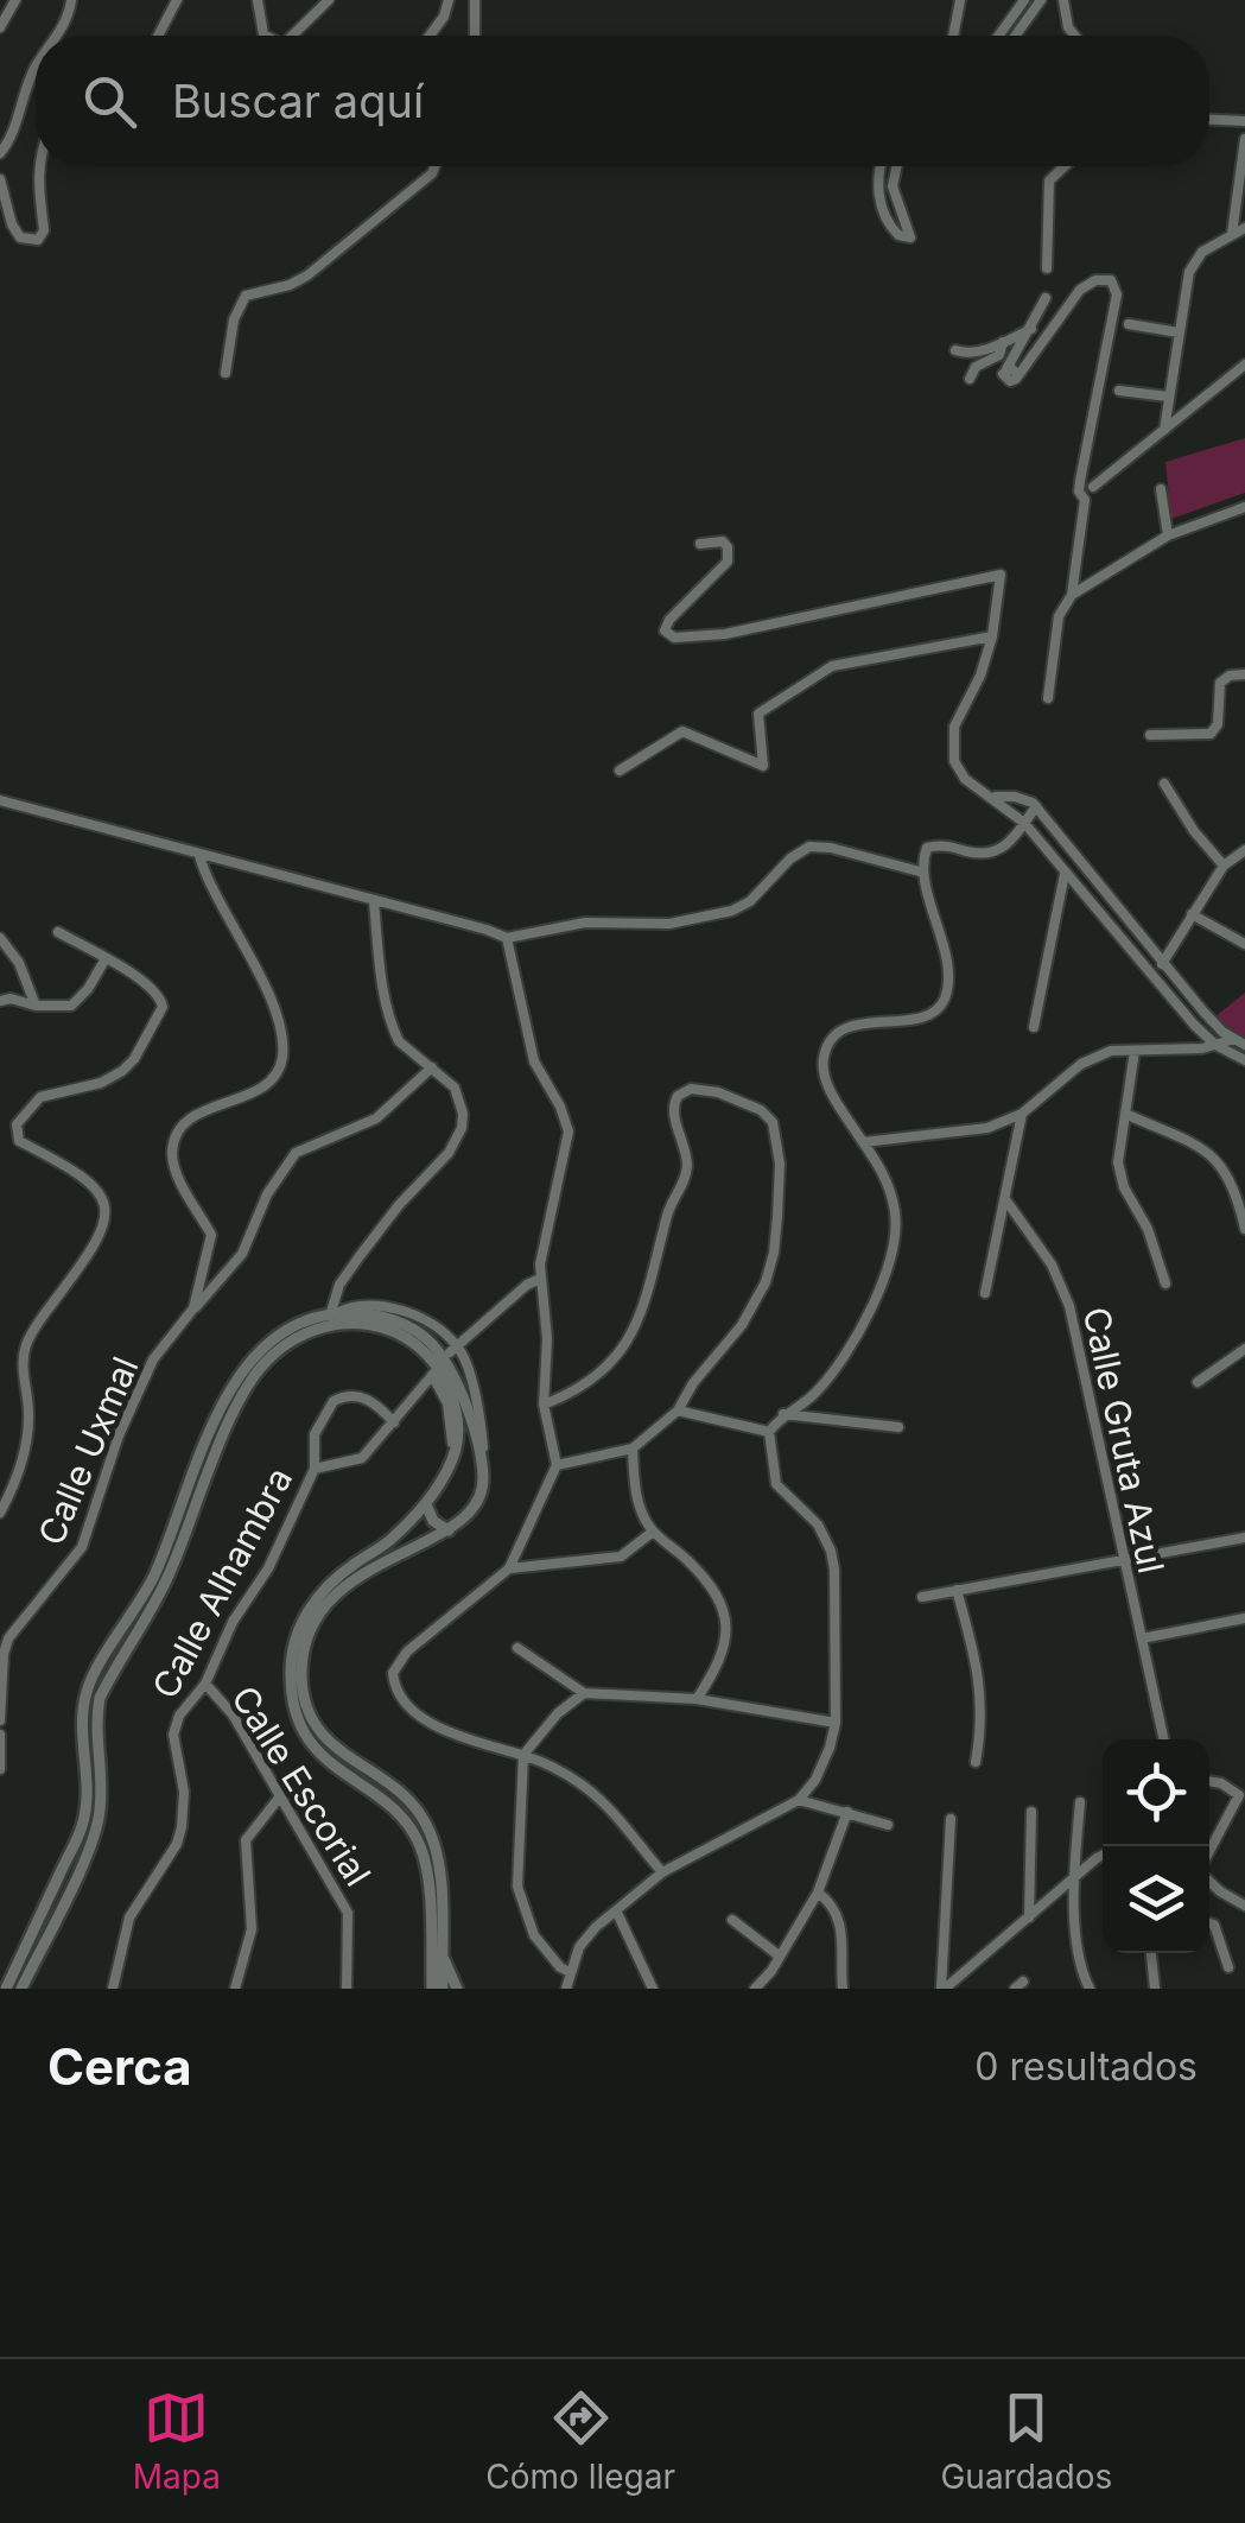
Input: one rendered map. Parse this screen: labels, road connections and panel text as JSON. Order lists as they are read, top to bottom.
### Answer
{
  "streets": {
    "street": [
      "Calle Gruta Azul",
      "Calle Uxmal",
      "Calle Alhambra",
      "Calle Escorial"
    ]
  },
  "crossings": [
    ["Calle Alhambra", "Calle Escorial"]
  ],
  "page": {
    "search": "Buscar aquí",
    "heading": ["Cerca", "0 resultados"],
    "nav": ["Mapa", "Cómo llegar", "Guardados"]
  }
}
